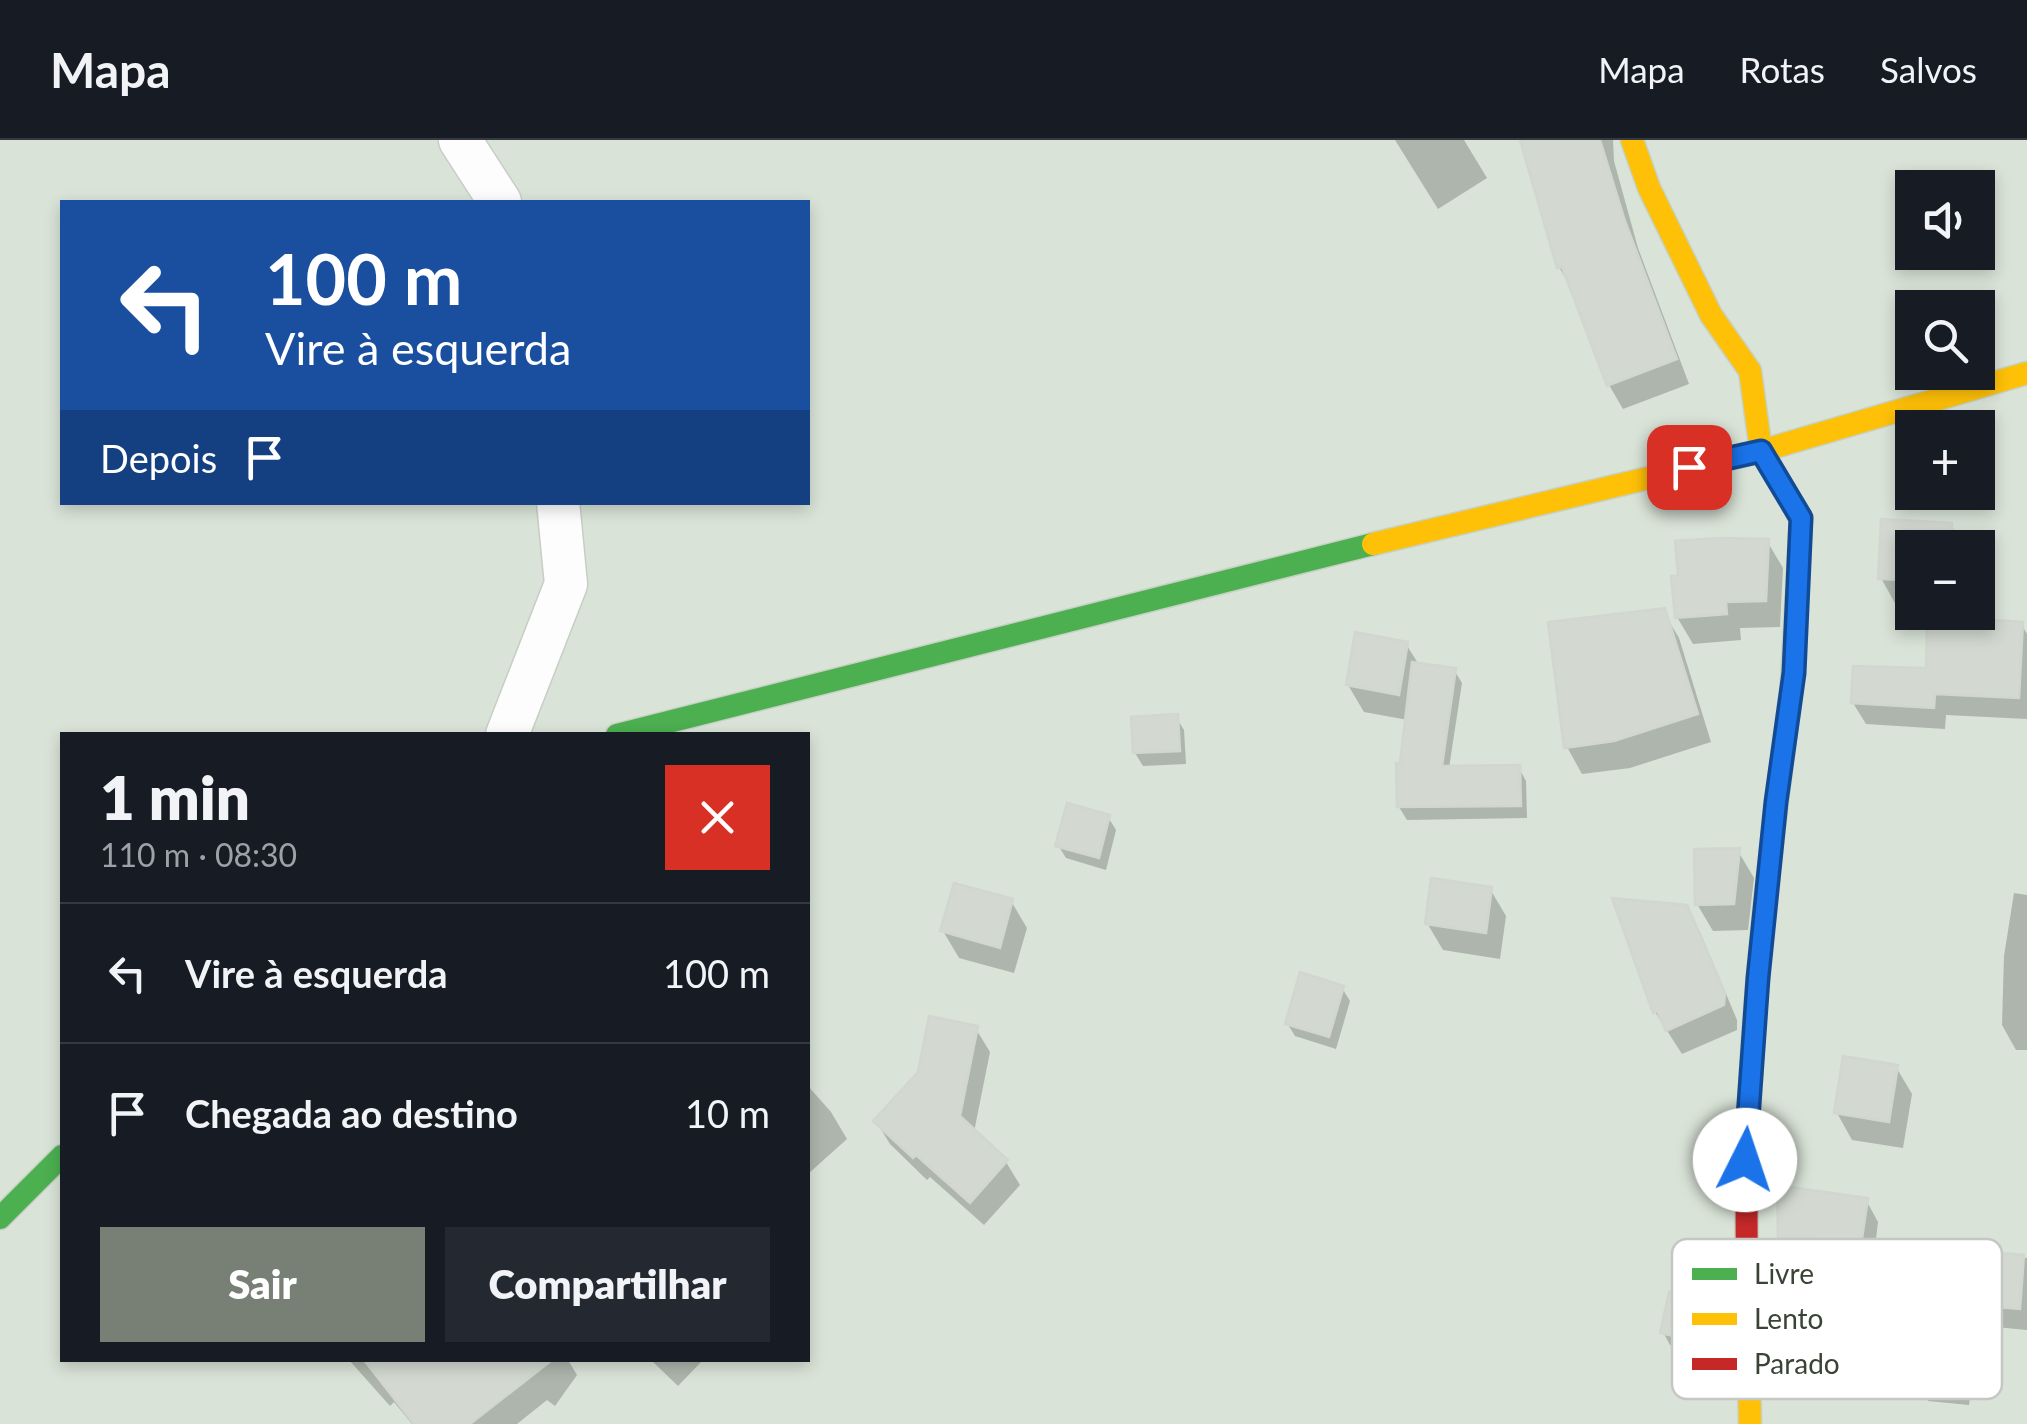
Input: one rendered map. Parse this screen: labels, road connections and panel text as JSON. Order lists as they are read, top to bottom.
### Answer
{
  "legend": ["Livre", "Lento", "Parado"],
  "page": {
    "header": "Mapa",
    "nav": ["Mapa", "Rotas", "Salvos"],
    "map_buttons": ["+", "−"],
    "turn": ["100 m", "Vire à esquerda"],
    "then": "Depois",
    "heading": ["1 min", "110 m · 08:30"],
    "list": [
      {
        "name": "Vire à esquerda",
        "value": "100 m"
      },
      {
        "name": "Chegada ao destino",
        "value": "10 m"
      }
    ],
    "buttons": ["Sair", "Compartilhar"]
  }
}
